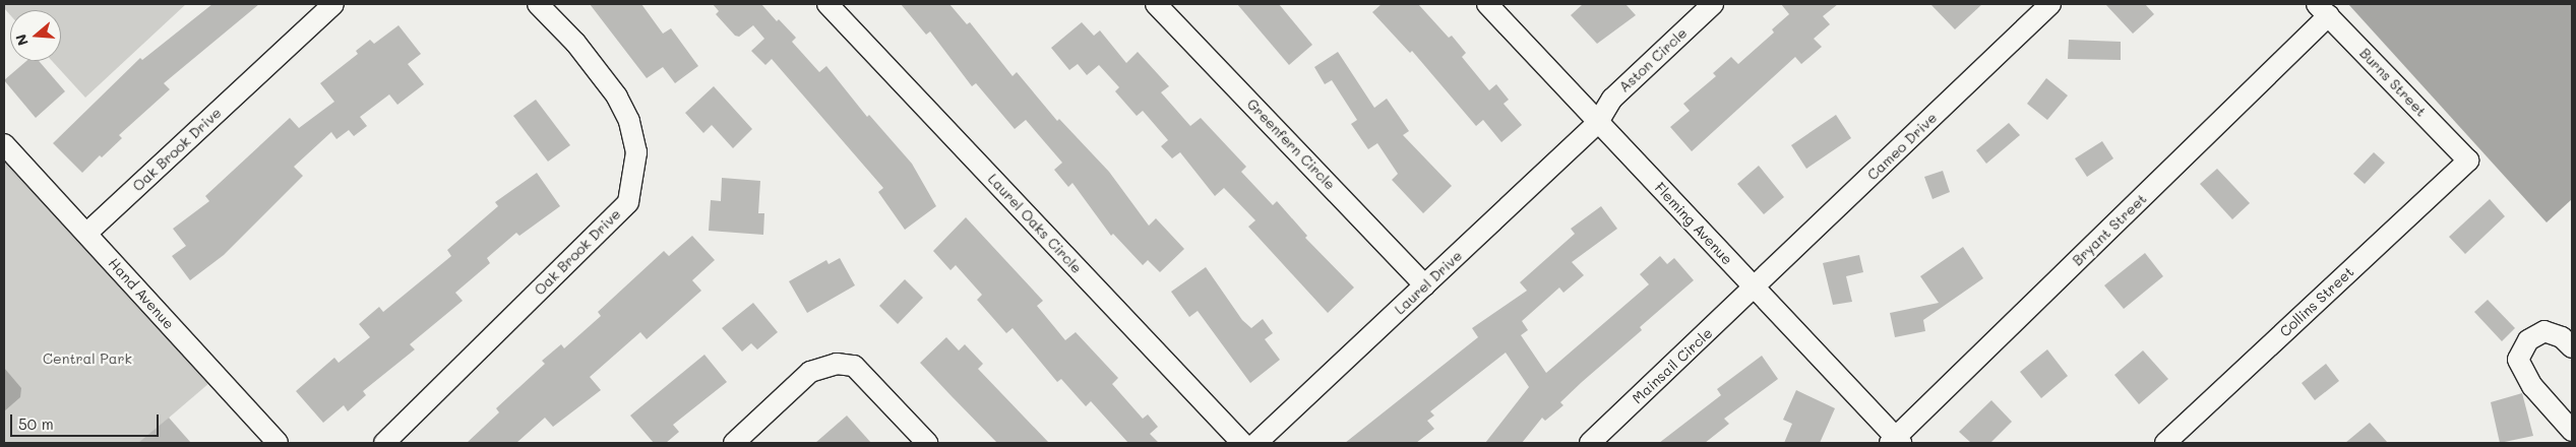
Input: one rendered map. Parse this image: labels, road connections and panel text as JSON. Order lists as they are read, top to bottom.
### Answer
{
  "streets": {
    "street": [
      "Aston Circle",
      "Burns Street",
      "Greenfern Circle",
      "Cameo Drive",
      "Oak Brook Drive",
      "Laurel Oaks Circle",
      "Fleming Avenue",
      "Bryant Street",
      "Laurel Drive",
      "Hand Avenue",
      "Collins Street",
      "Mainsail Circle"
    ]
  },
  "crossings": [
    ["Aston Circle", "Fleming Avenue"],
    ["Aston Circle", "Laurel Drive"],
    ["Burns Street", "Bryant Street"],
    ["Burns Street", "Collins Street"],
    ["Greenfern Circle", "Laurel Drive"],
    ["Cameo Drive", "Fleming Avenue"],
    ["Cameo Drive", "Mainsail Circle"],
    ["Oak Brook Drive", "Hand Avenue"],
    ["Fleming Avenue", "Bryant Street"],
    ["Fleming Avenue", "Laurel Drive"],
    ["Fleming Avenue", "Mainsail Circle"]
  ],
  "parks": ["Central Park"],
  "scale_bar": "50 m",
  "north": "left"
}
